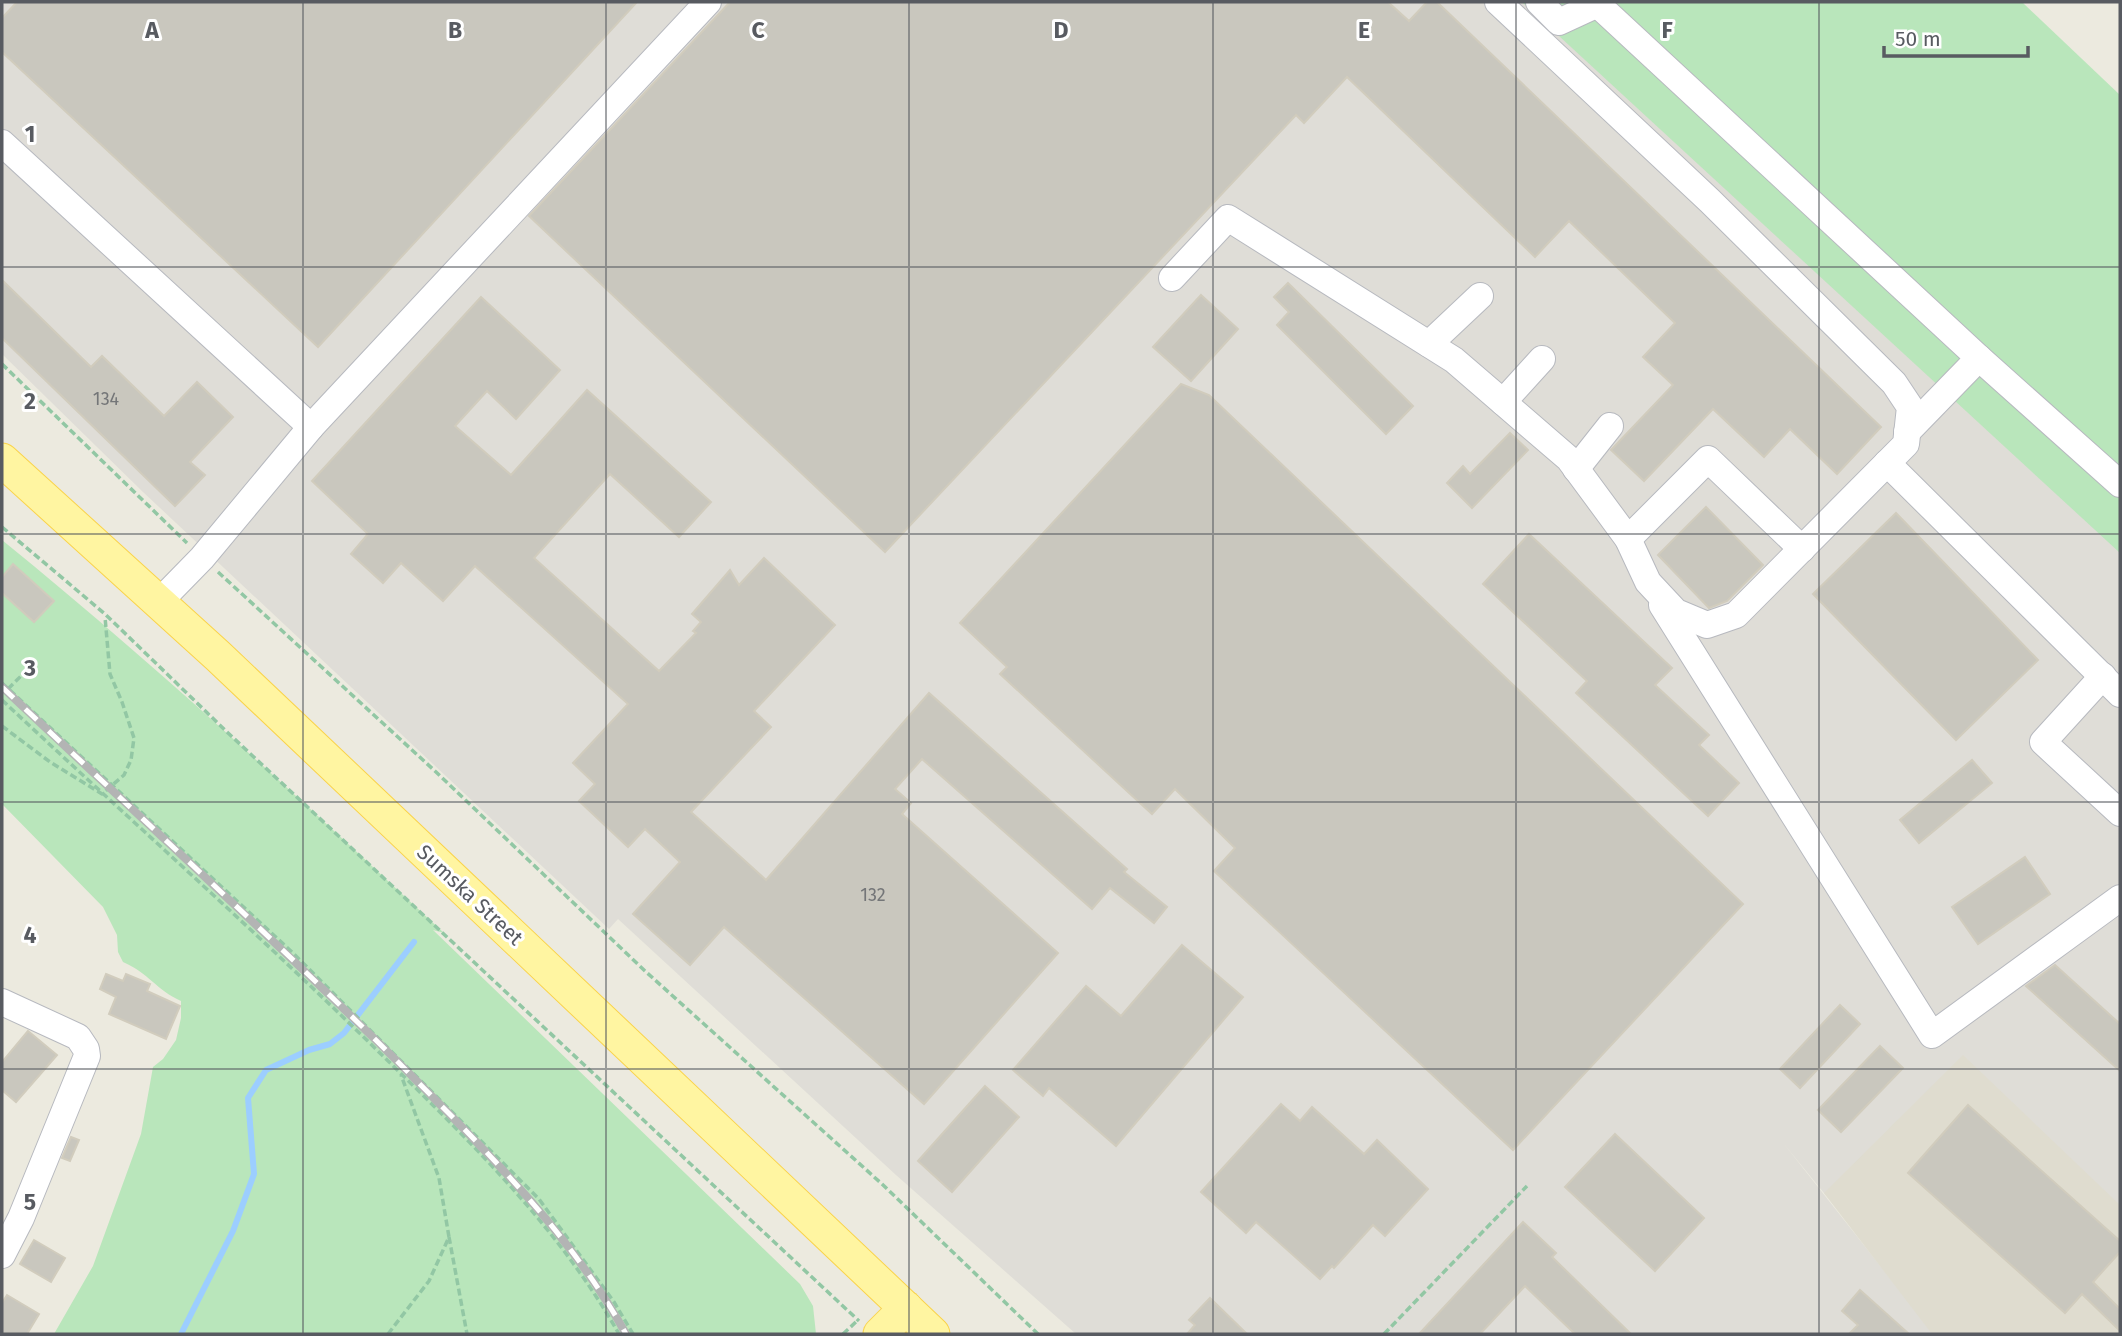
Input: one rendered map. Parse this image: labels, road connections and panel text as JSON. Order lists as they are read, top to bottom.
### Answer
{
  "streets": {
    "main road": ["Sumska Street"]
  },
  "house_numbers": ["134", "132"],
  "scale_bar": "50 m",
  "grid": {
    "columns": [
      "A",
      "B",
      "C",
      "D",
      "E",
      "F"
    ],
    "rows": [
      "1",
      "2",
      "3",
      "4",
      "5"
    ]
  }
}
